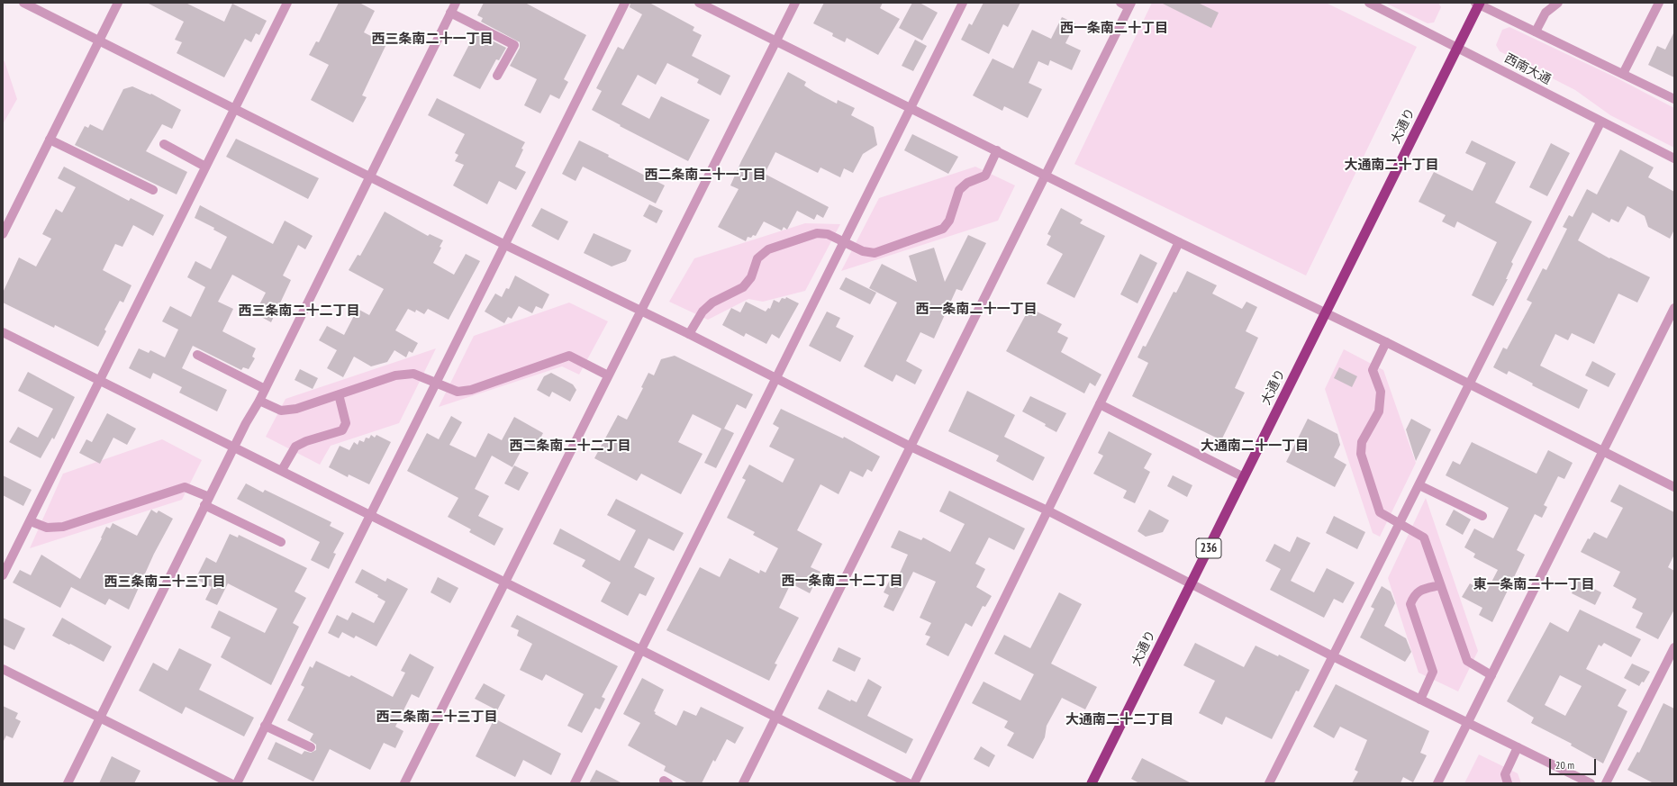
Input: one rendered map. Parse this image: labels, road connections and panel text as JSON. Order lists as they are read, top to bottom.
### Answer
{
  "streets": {
    "highway": ["大通り", "236"],
    "street": ["西南大通"]
  },
  "crossings": [
    ["西南大通", "大通り"]
  ],
  "districts": [
    "西一条南二十丁目",
    "西三条南二十一丁目",
    "大通南二十丁目",
    "西二条南二十一丁目",
    "西一条南二十一丁目",
    "西三条南二十二丁目",
    "西二条南二十二丁目",
    "大通南二十一丁目",
    "西一条南二十二丁目",
    "西三条南二十三丁目",
    "東一条南二十一丁目",
    "西二条南二十三丁目",
    "大通南二十二丁目"
  ],
  "scale_bar": "20 m"
}
